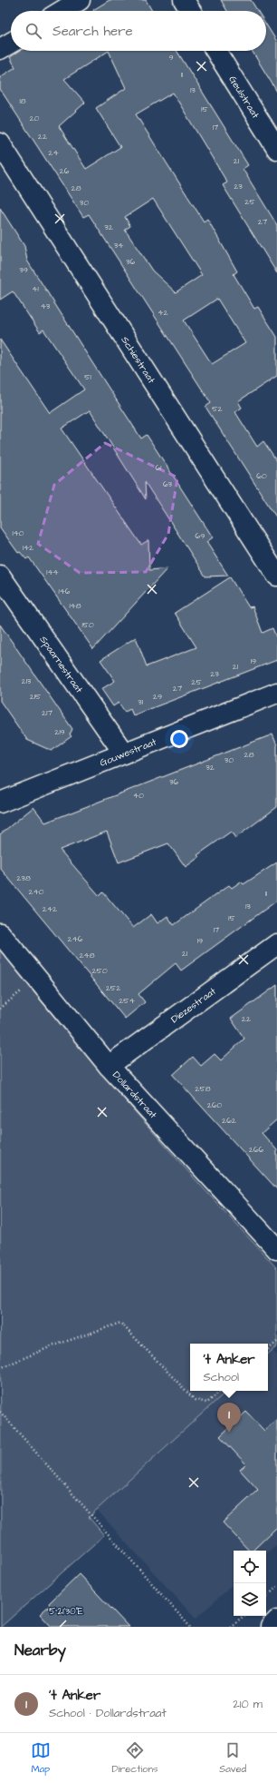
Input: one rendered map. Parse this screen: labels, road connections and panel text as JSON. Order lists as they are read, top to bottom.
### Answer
{
  "streets": {
    "street": [
      "Geulstraat",
      "Schiestraat",
      "Spaarnestraat",
      "Gouwestraat",
      "Diezestraat",
      "Dollardstraat"
    ]
  },
  "crossings": [
    ["Spaarnestraat", "Gouwestraat"],
    ["Diezestraat", "Dollardstraat"]
  ],
  "house_numbers": [
    "9",
    "11",
    "13",
    "18",
    "15",
    "20",
    "17",
    "22",
    "24",
    "21",
    "26",
    "23",
    "28",
    "25",
    "30",
    "27",
    "32",
    "34",
    "36",
    "39",
    "41",
    "43",
    "42",
    "51",
    "52",
    "61",
    "60",
    "63",
    "140",
    "69",
    "142",
    "144",
    "146",
    "148",
    "150",
    "19",
    "21",
    "23",
    "213",
    "25",
    "27",
    "215",
    "29",
    "31",
    "217",
    "219",
    "28",
    "30",
    "32",
    "36",
    "40",
    "238",
    "240",
    "11",
    "13",
    "242",
    "15",
    "17",
    "246",
    "19",
    "21",
    "248",
    "250",
    "252",
    "254",
    "22",
    "258",
    "260",
    "262",
    "266"
  ],
  "page": {
    "search": "Search here",
    "popup": ["'t Anker", "School"],
    "pins": "1",
    "heading": "Nearby",
    "list": [
      {
        "mark": "1",
        "name": "'t Anker",
        "note": "School · Dollardstraat",
        "value": "210 m"
      }
    ],
    "nav": ["Map", "Directions", "Saved"]
  },
  "coordinates": ["5°21'30\"E"]
}
